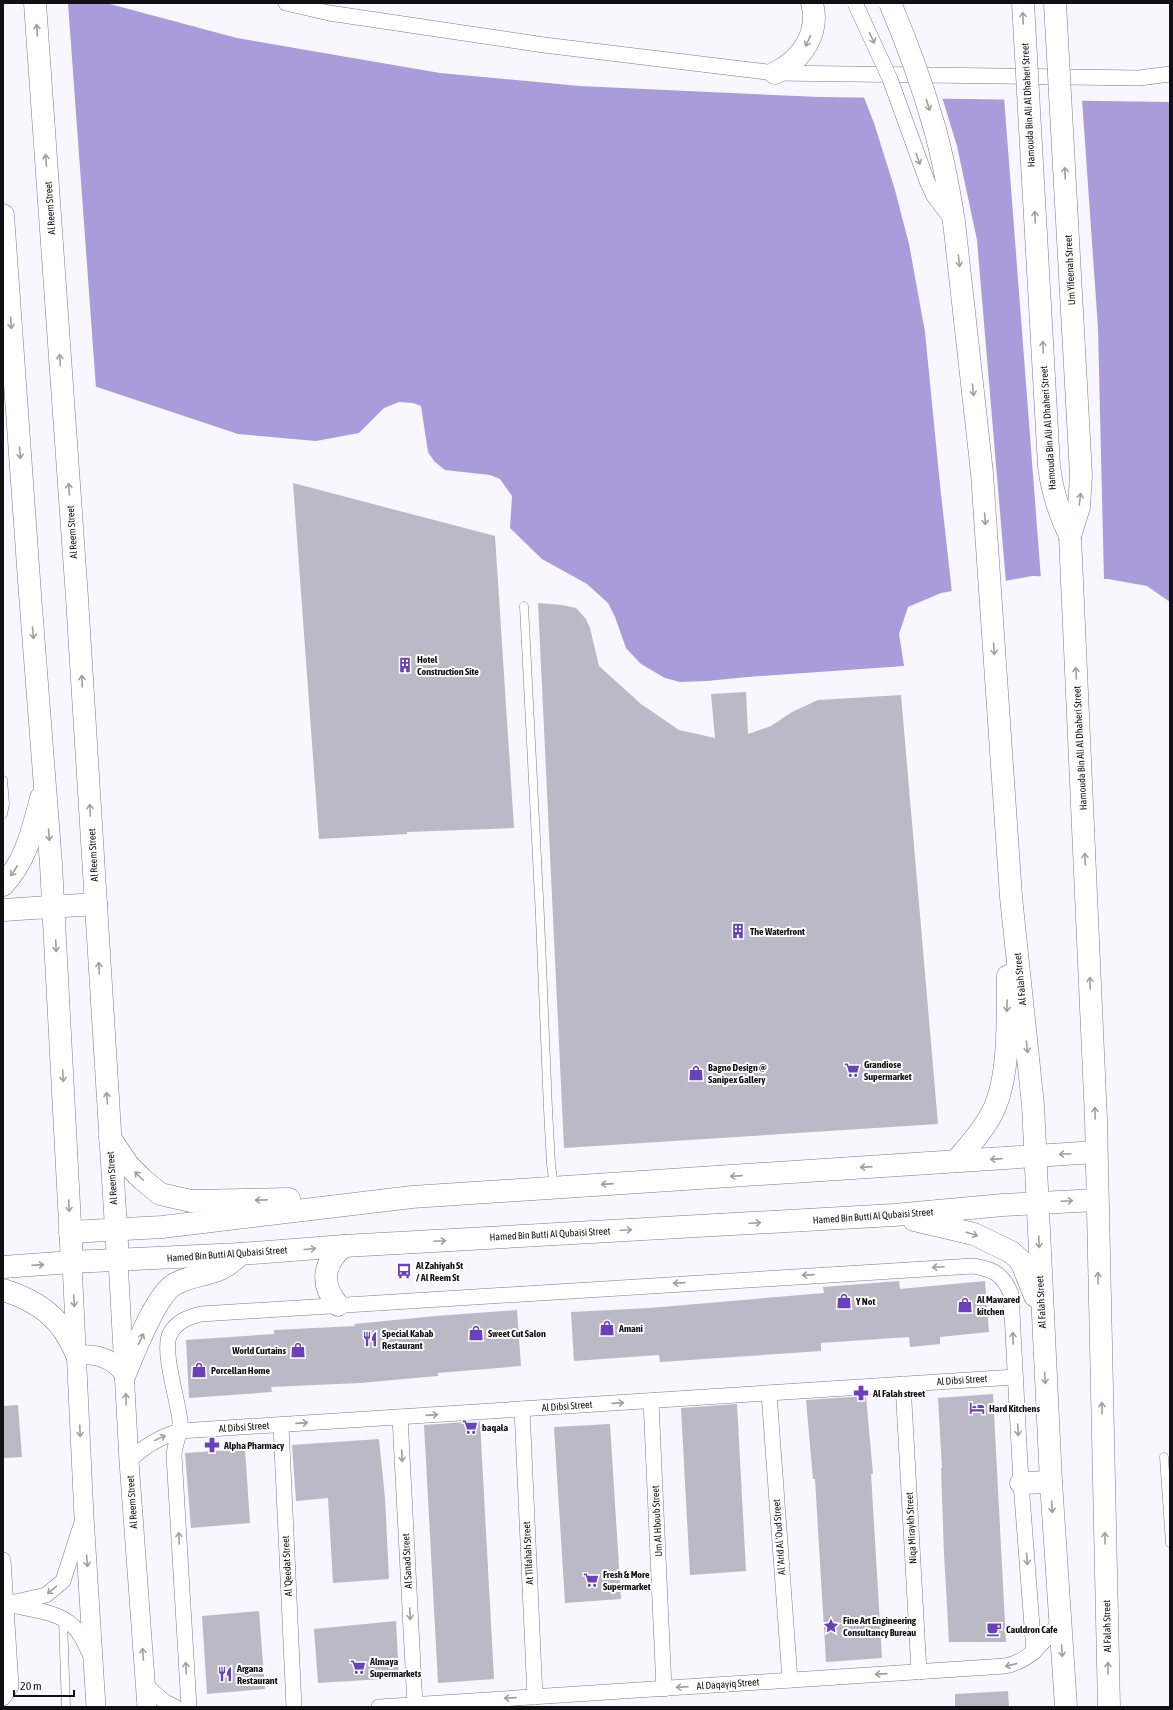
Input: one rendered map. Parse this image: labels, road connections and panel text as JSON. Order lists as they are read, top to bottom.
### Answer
{
  "streets": {
    "main road": [
      "Hamouda Bin Ali Al Dhaheri Street",
      "Al Reem Street",
      "Um Yifeenah Street",
      "Al Falah Street",
      "Hamed Bin Butti Al Qubaisi Street"
    ],
    "street": [
      "Al Dibsi Street",
      "Um Al Hboub Street",
      "Niqa Miraykh Street",
      "Al 'Arid Al 'Oud Street",
      "At Tilfahah Street",
      "Al Sanad Street",
      "Al 'Qeedat Street",
      "Al Daqayiq Street"
    ]
  },
  "crossings": [
    ["Hamouda Bin Ali Al Dhaheri Street", "Um Yifeenah Street"],
    ["Hamouda Bin Ali Al Dhaheri Street", "Al Falah Street"],
    ["Al Reem Street", "Hamed Bin Butti Al Qubaisi Street"],
    ["Al Reem Street", "Al Dibsi Street"],
    ["Al Falah Street", "Hamed Bin Butti Al Qubaisi Street"],
    ["Al Falah Street", "Al Daqayiq Street"],
    ["Al Dibsi Street", "Um Al Hboub Street"],
    ["Al Dibsi Street", "Niqa Miraykh Street"],
    ["Al Dibsi Street", "Al 'Arid Al 'Oud Street"],
    ["Al Dibsi Street", "At Tilfahah Street"],
    ["Al Dibsi Street", "Al Sanad Street"],
    ["Al Dibsi Street", "Al 'Qeedat Street"],
    ["Um Al Hboub Street", "Al Daqayiq Street"],
    ["Niqa Miraykh Street", "Al Daqayiq Street"],
    ["Al 'Arid Al 'Oud Street", "Al Daqayiq Street"],
    ["At Tilfahah Street", "Al Daqayiq Street"],
    ["Al Sanad Street", "Al Daqayiq Street"]
  ],
  "one_way": ["Al Dibsi Street", "Al Sanad Street", "Al Daqayiq Street"],
  "places": {
    "building": ["Hotel Construction Site", "The Waterfront"],
    "supermarket": [
      "Grandiose Supermarket",
      "baqala",
      "Fresh & More Supermarket",
      "Almaya Supermarkets"
    ],
    "shop": [
      "Bagno Design @ Sanipex Gallery",
      "Y Not",
      "Al Mawared kitchen",
      "Amani",
      "Sweet Cut Salon",
      "World Curtains",
      "Porcellan Home"
    ],
    "bus stop": ["Al Zahiyah St / Al Reem St"],
    "restaurant": ["Special Kabab Restaurant", "Argana Restaurant"],
    "pharmacy": ["Al Falah street", "Alpha Pharmacy"],
    "hotel": ["Hard Kitchens"],
    "place": ["Fine Art Engineering Consultancy Bureau"],
    "cafe": ["Cauldron Cafe"]
  },
  "scale_bar": "20 m"
}
